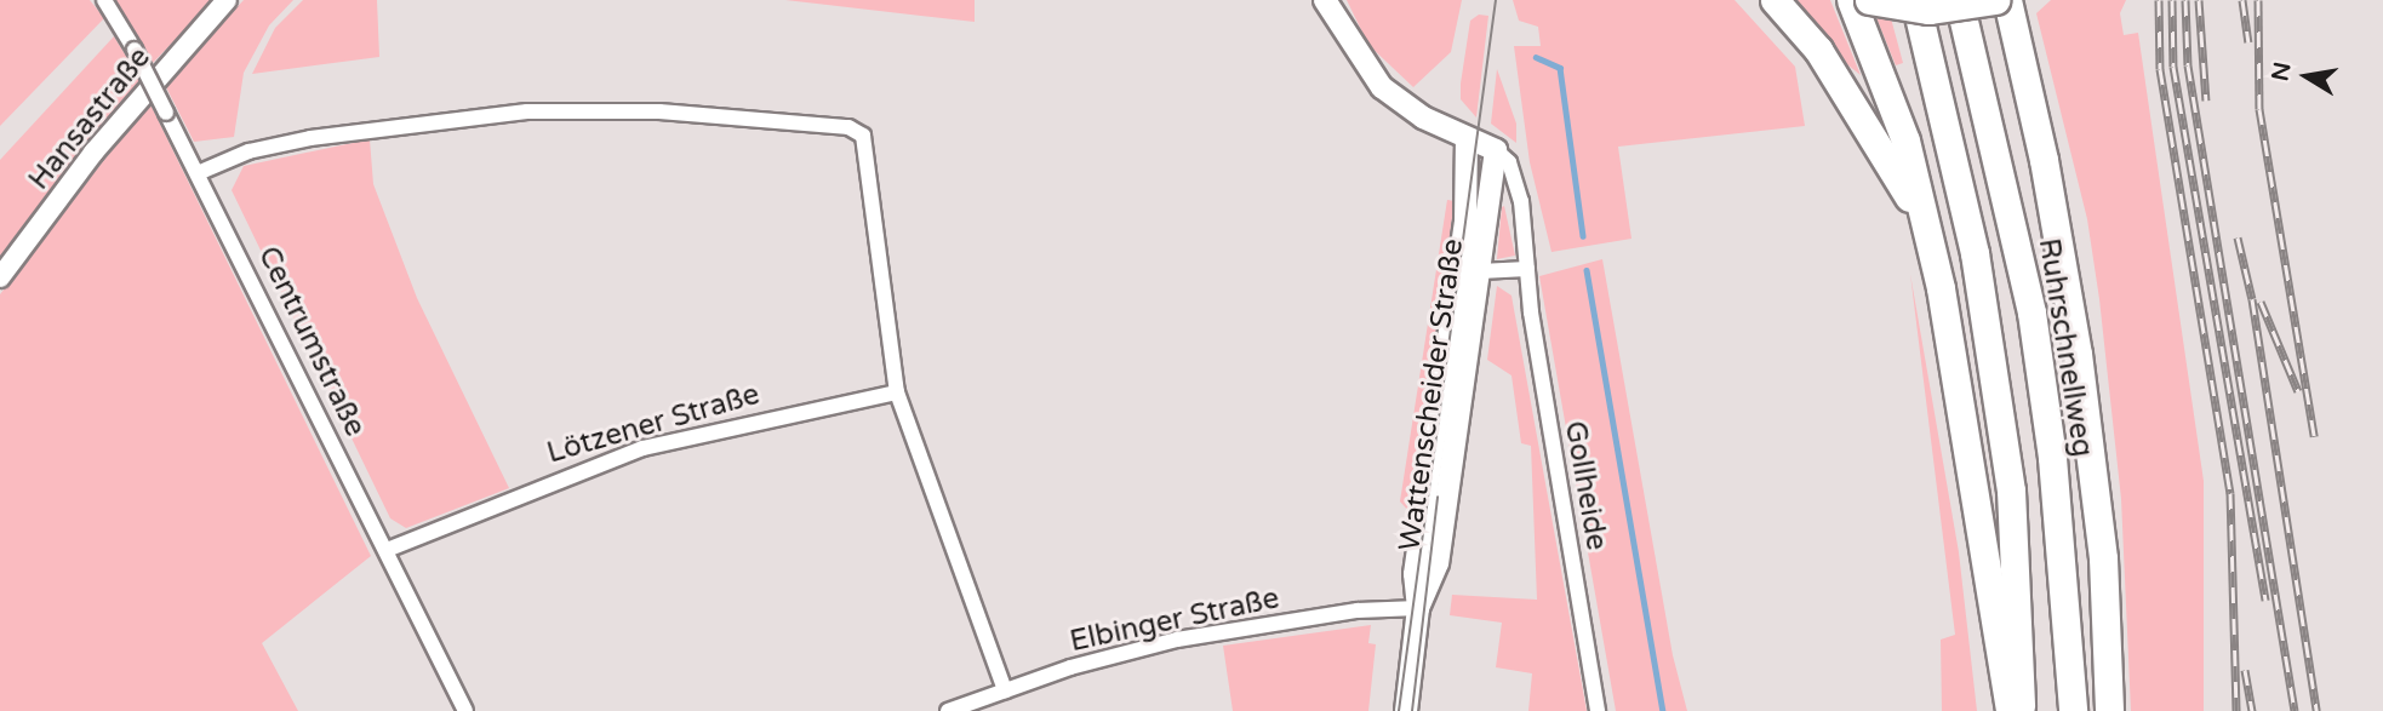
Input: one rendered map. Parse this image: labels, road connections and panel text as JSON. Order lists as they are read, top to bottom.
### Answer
{
  "streets": {
    "highway": ["Ruhrschnellweg"],
    "main road": ["Wattenscheider Straße"],
    "street": [
      "Hansastraße",
      "Centrumstraße",
      "Lötzener Straße",
      "Gollheide",
      "Elbinger Straße"
    ]
  },
  "crossings": [
    ["Centrumstraße", "Lötzener Straße"],
    ["Wattenscheider Straße", "Gollheide"],
    ["Wattenscheider Straße", "Elbinger Straße"]
  ],
  "north": "left"
}
